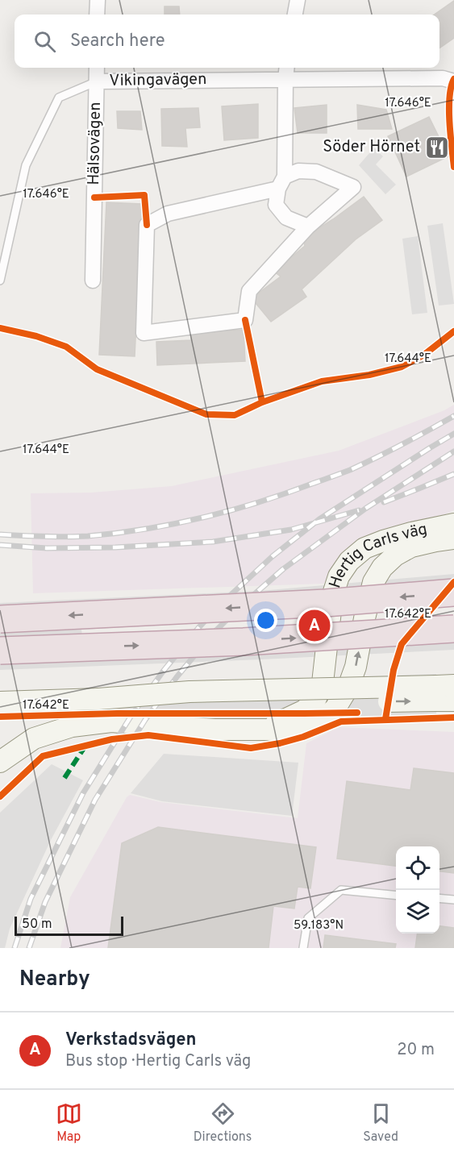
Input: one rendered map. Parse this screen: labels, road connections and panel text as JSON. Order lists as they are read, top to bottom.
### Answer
{
  "streets": {
    "main road": ["Hertig Carls väg"],
    "street": ["Vikingavägen", "Hälsovägen"]
  },
  "crossings": [
    ["Vikingavägen", "Hälsovägen"]
  ],
  "places": {
    "restaurant": ["Söder Hörnet"]
  },
  "scale_bar": "50 m",
  "page": {
    "search": "Search here",
    "pins": "A",
    "scale": "50 m",
    "heading": "Nearby",
    "list": [
      {
        "mark": "A",
        "name": "Verkstadsvägen",
        "note": "Bus stop · Hertig Carls väg",
        "value": "20 m"
      }
    ],
    "nav": ["Map", "Directions", "Saved"]
  },
  "coordinates": [
    "17.646°E",
    "17.644°E",
    "17.642°E",
    "59.183°N"
  ]
}
